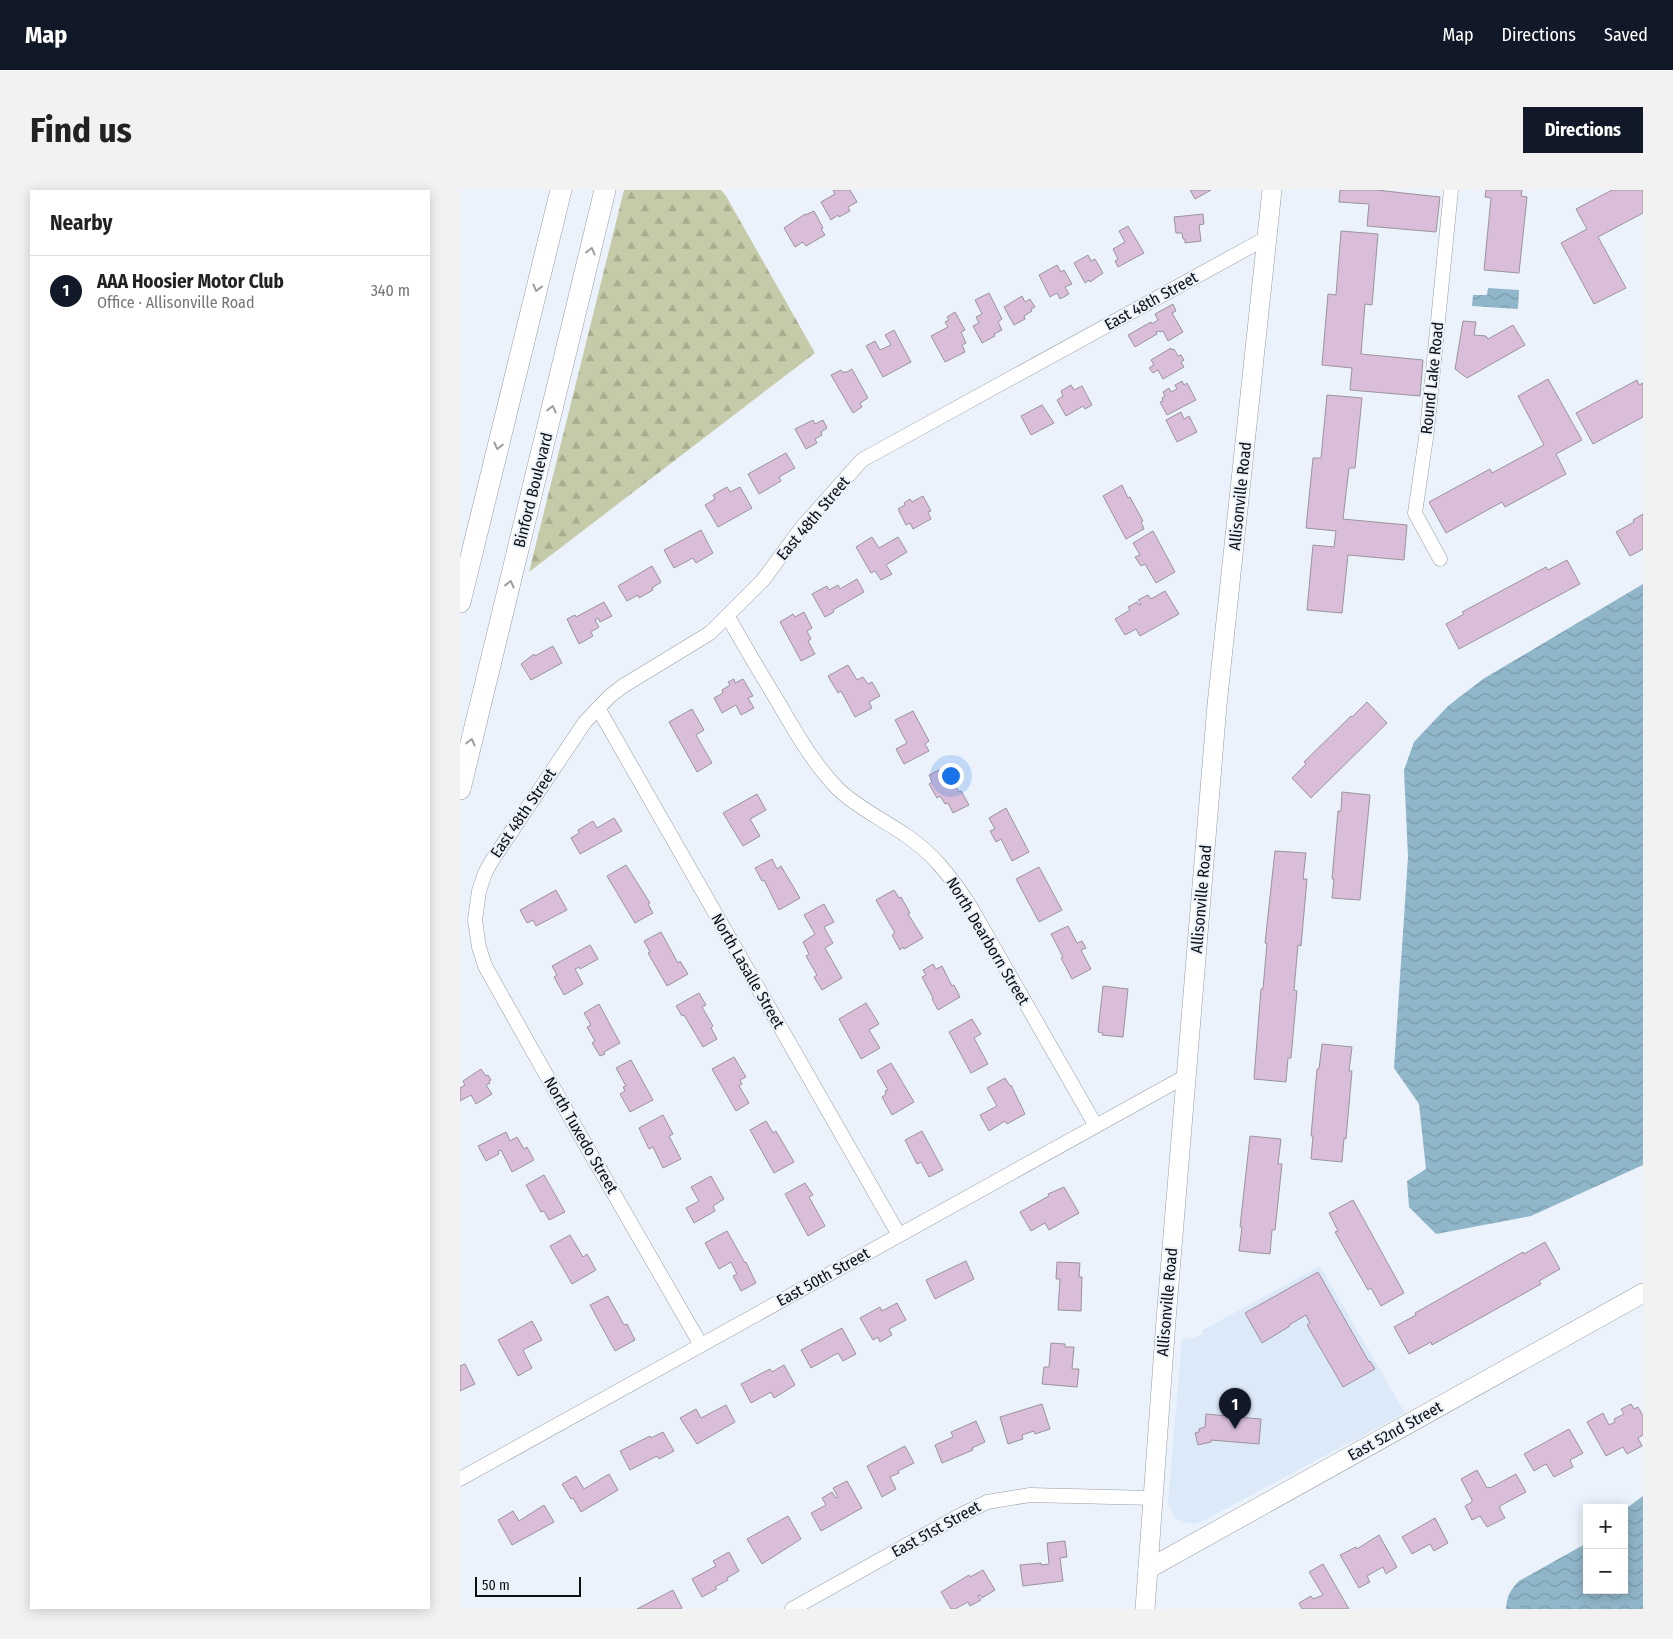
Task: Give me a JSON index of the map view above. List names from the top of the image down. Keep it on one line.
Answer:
{"streets":{"main road":["Binford Boulevard","Allisonville Road","East 52nd Street"],"street":["East 48th Street","Round Lake Road","North Dearborn Street","North Lasalle Street","North Tuxedo Street","East 50th Street","East 51st Street"]},"crossings":[["East 48th Street","Allisonville Road"],["East 48th Street","North Dearborn Street"],["East 48th Street","North Lasalle Street"],["East 48th Street","North Tuxedo Street"],["Allisonville Road","East 50th Street"],["Allisonville Road","East 52nd Street"],["Allisonville Road","East 51st Street"],["North Dearborn Street","East 50th Street"],["North Lasalle Street","East 50th Street"],["North Tuxedo Street","East 50th Street"]],"scale_bar":"50 m","page":{"header":"Map","nav":["Map","Directions","Saved"],"buttons":"Directions","title":"Find us","heading":"Nearby","list":[{"mark":"1","name":"AAA Hoosier Motor Club","note":"Office · Allisonville Road","value":"340 m"}],"pins":"1","map_buttons":["+","−"],"scale":"50 m"}}
